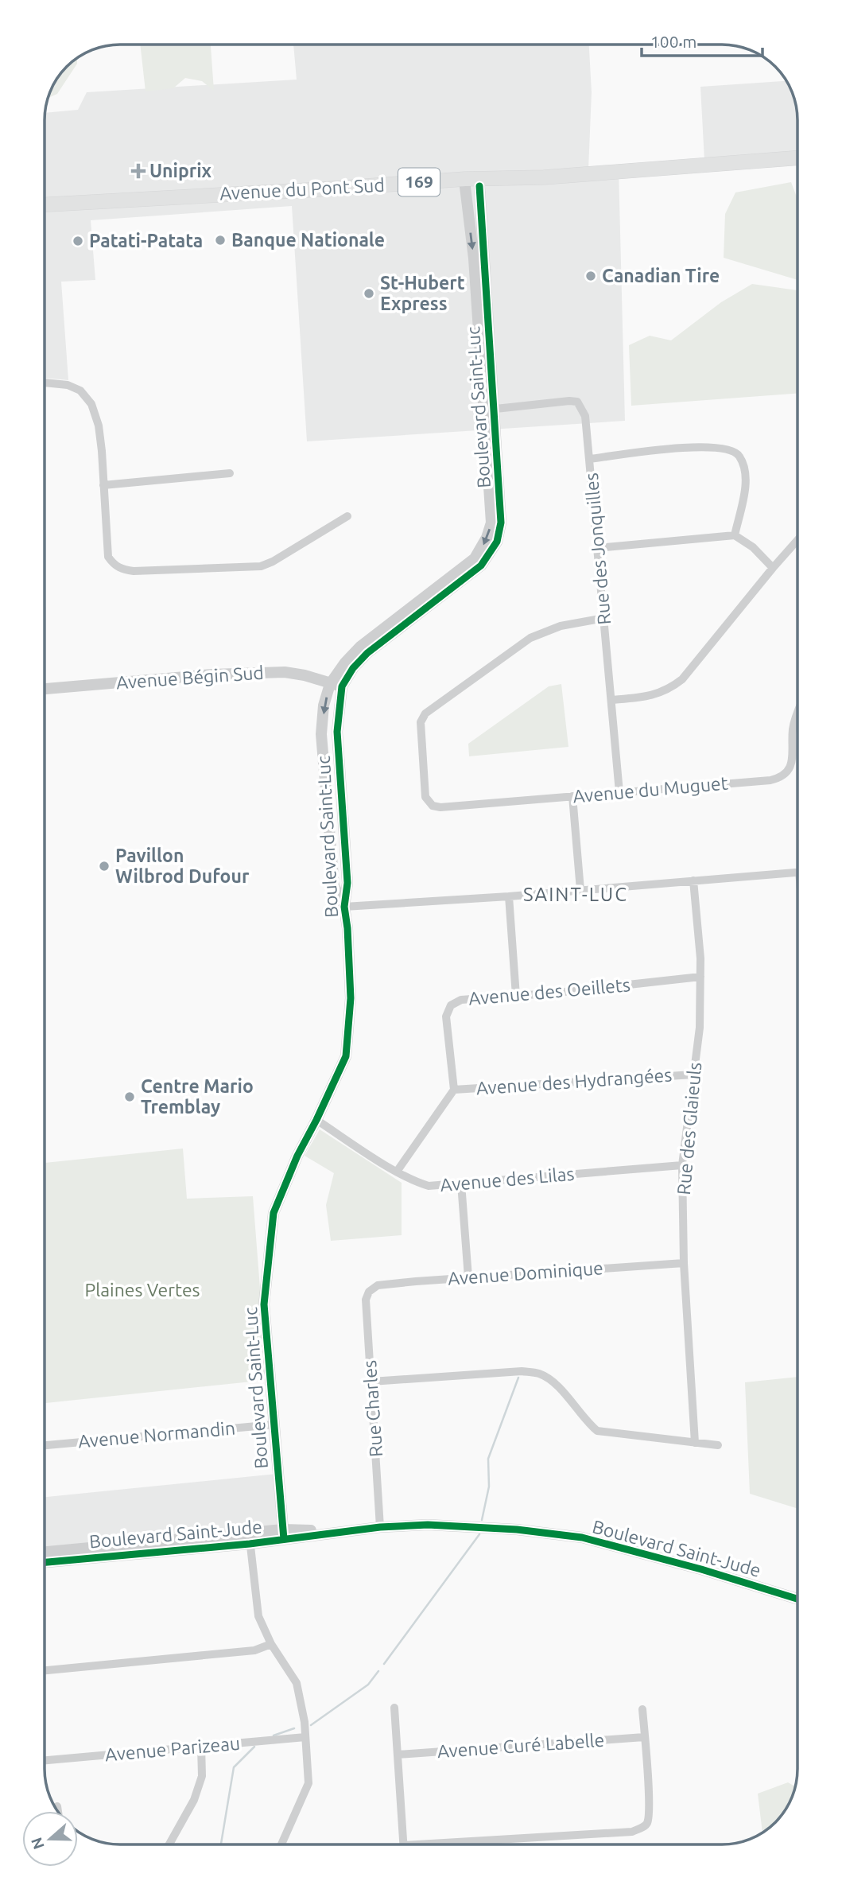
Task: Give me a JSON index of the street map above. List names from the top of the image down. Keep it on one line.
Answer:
{"streets":{"main road":["169","Avenue du Pont Sud"],"street":["Boulevard Saint-Luc","Rue des Jonquilles","Avenue Bégin Sud","Avenue du Muguet","Avenue des Oeillets","Avenue des Hydrangées","Rue des Glaieuls","Avenue des Lilas","Avenue Dominique","Rue Charles","Avenue Normandin","Boulevard Saint-Jude","Avenue Curé Labelle","Avenue Parizeau"]},"crossings":[["Avenue du Pont Sud","Boulevard Saint-Luc"],["Boulevard Saint-Luc","Rue des Jonquilles"],["Boulevard Saint-Luc","Avenue Bégin Sud"],["Boulevard Saint-Luc","Avenue des Lilas"],["Boulevard Saint-Luc","Avenue Normandin"],["Boulevard Saint-Luc","Boulevard Saint-Jude"],["Rue des Jonquilles","Avenue du Muguet"],["Avenue des Oeillets","Avenue des Hydrangées"],["Avenue des Oeillets","Rue des Glaieuls"],["Avenue des Hydrangées","Rue des Glaieuls"],["Rue des Glaieuls","Avenue des Lilas"],["Rue des Glaieuls","Avenue Dominique"],["Avenue Dominique","Rue Charles"],["Rue Charles","Boulevard Saint-Jude"]],"districts":["SAINT-LUC"],"parks":["Plaines Vertes"],"places":{"health":["Uniprix"],"other":["Banque Nationale","Patati-Patata","Canadian Tire","St-Hubert Express","Pavillon Wilbrod Dufour","Centre Mario Tremblay"]},"scale_bar":"100 m","north":"left"}
